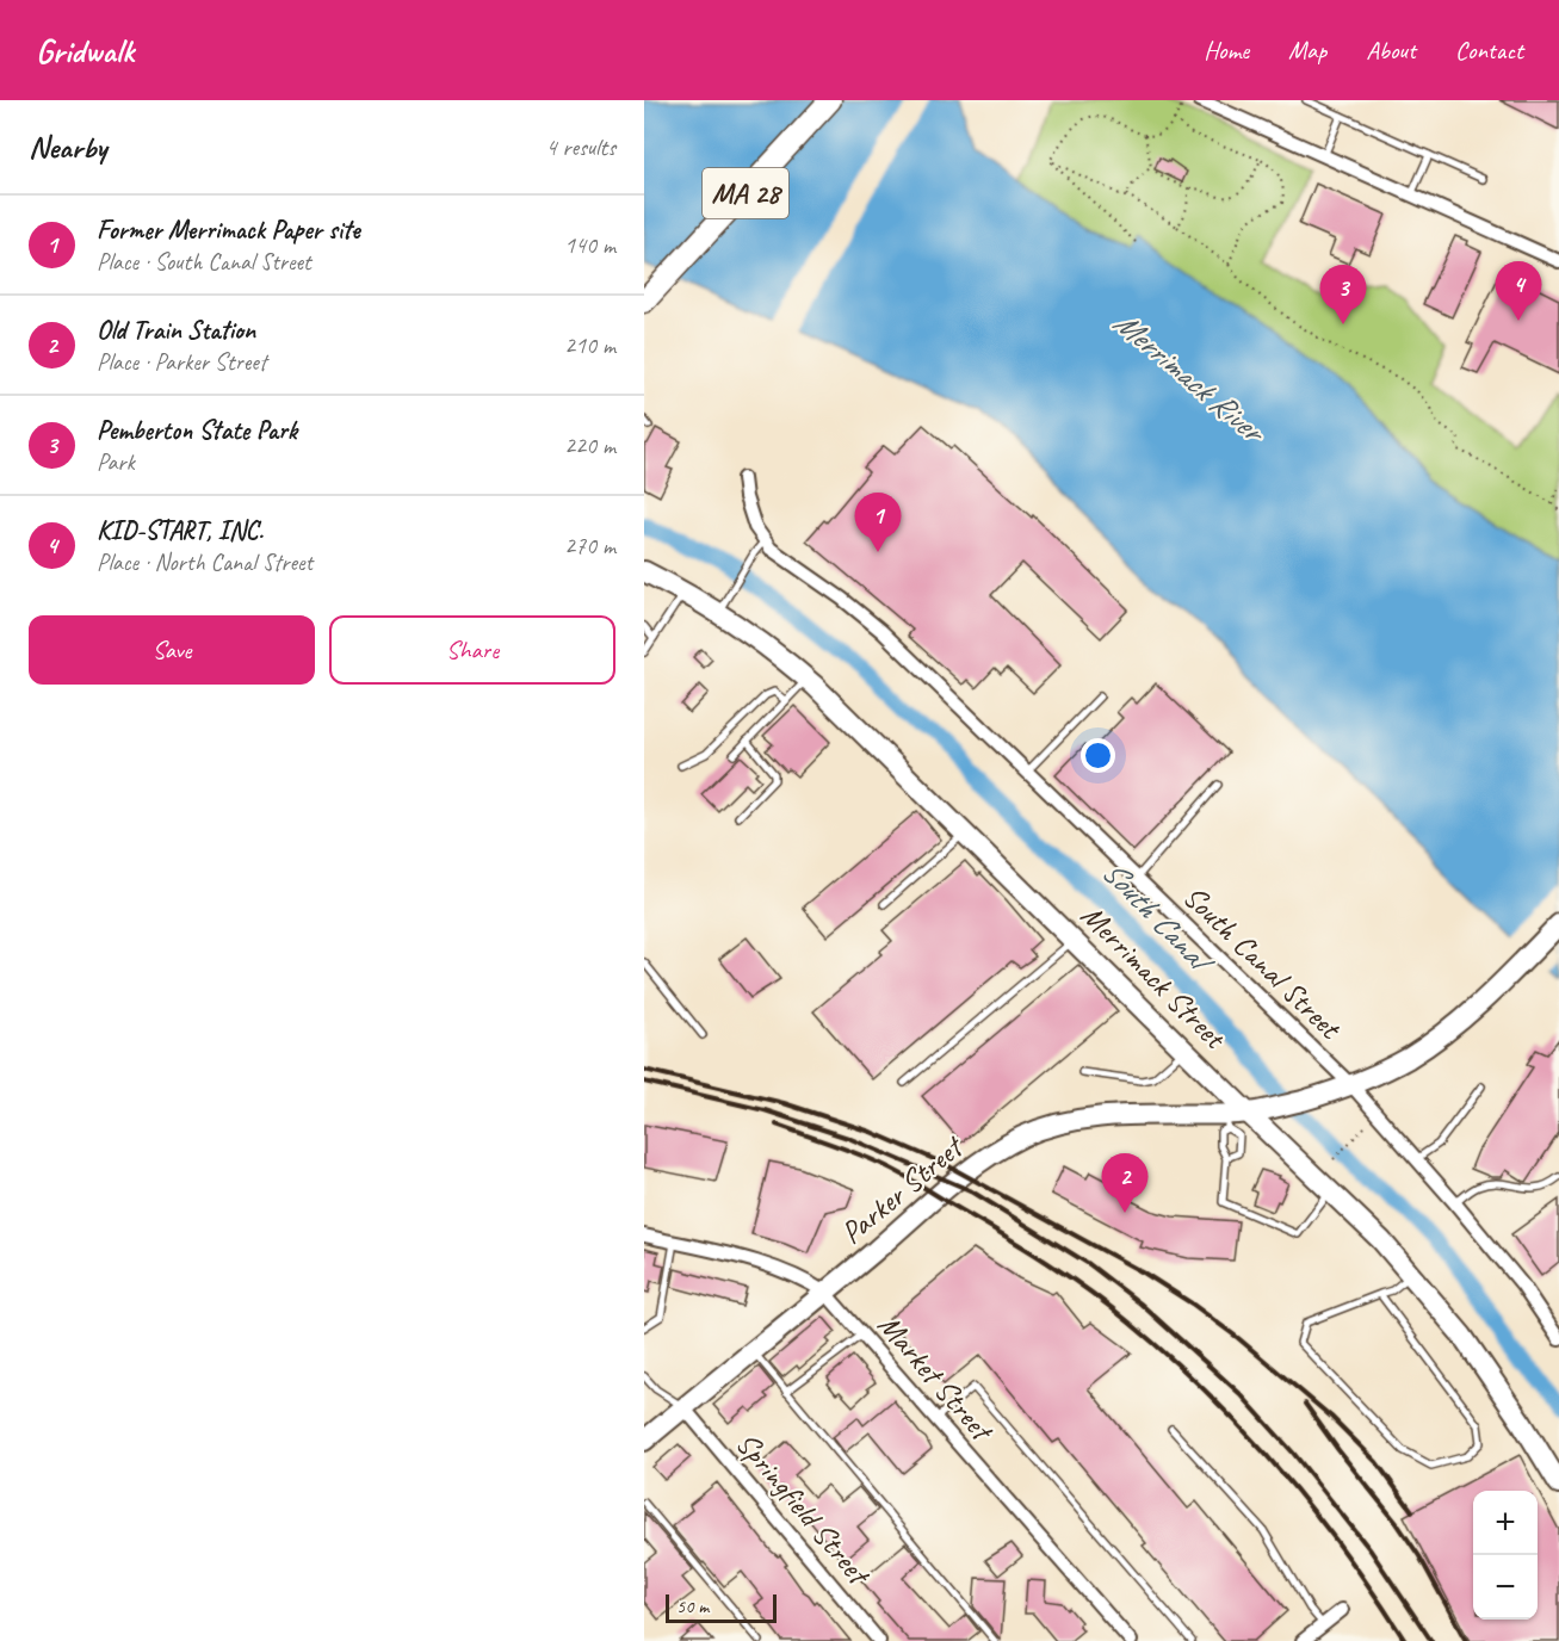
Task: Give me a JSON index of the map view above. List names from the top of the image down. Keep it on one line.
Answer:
{"streets":{"main road":["MA 28","Merrimack Street","Parker Street"],"street":["South Canal Street","Market Street","Springfield Street"]},"crossings":[["South Canal Street","Parker Street"],["Merrimack Street","Parker Street"],["Parker Street","Market Street"],["Parker Street","Springfield Street"]],"water":["Merrimack River","South Canal"],"scale_bar":"50 m","page":{"header":"Gridwalk","nav":["Home","Map","About","Contact"],"heading":["Nearby","4 results"],"list":[{"mark":"1","name":"Former Merrimack Paper site","note":"Place · South Canal Street","value":"140 m"},{"mark":"2","name":"Old Train Station","note":"Place · Parker Street","value":"210 m"},{"mark":"3","name":"Pemberton State Park","note":"Park","value":"220 m"},{"mark":"4","name":"KID-START, INC.","note":"Place · North Canal Street","value":"270 m"}],"pins":["4","3","1","2"],"buttons":["Save","Share"],"map_buttons":["+","−"],"scale":"50 m"}}
